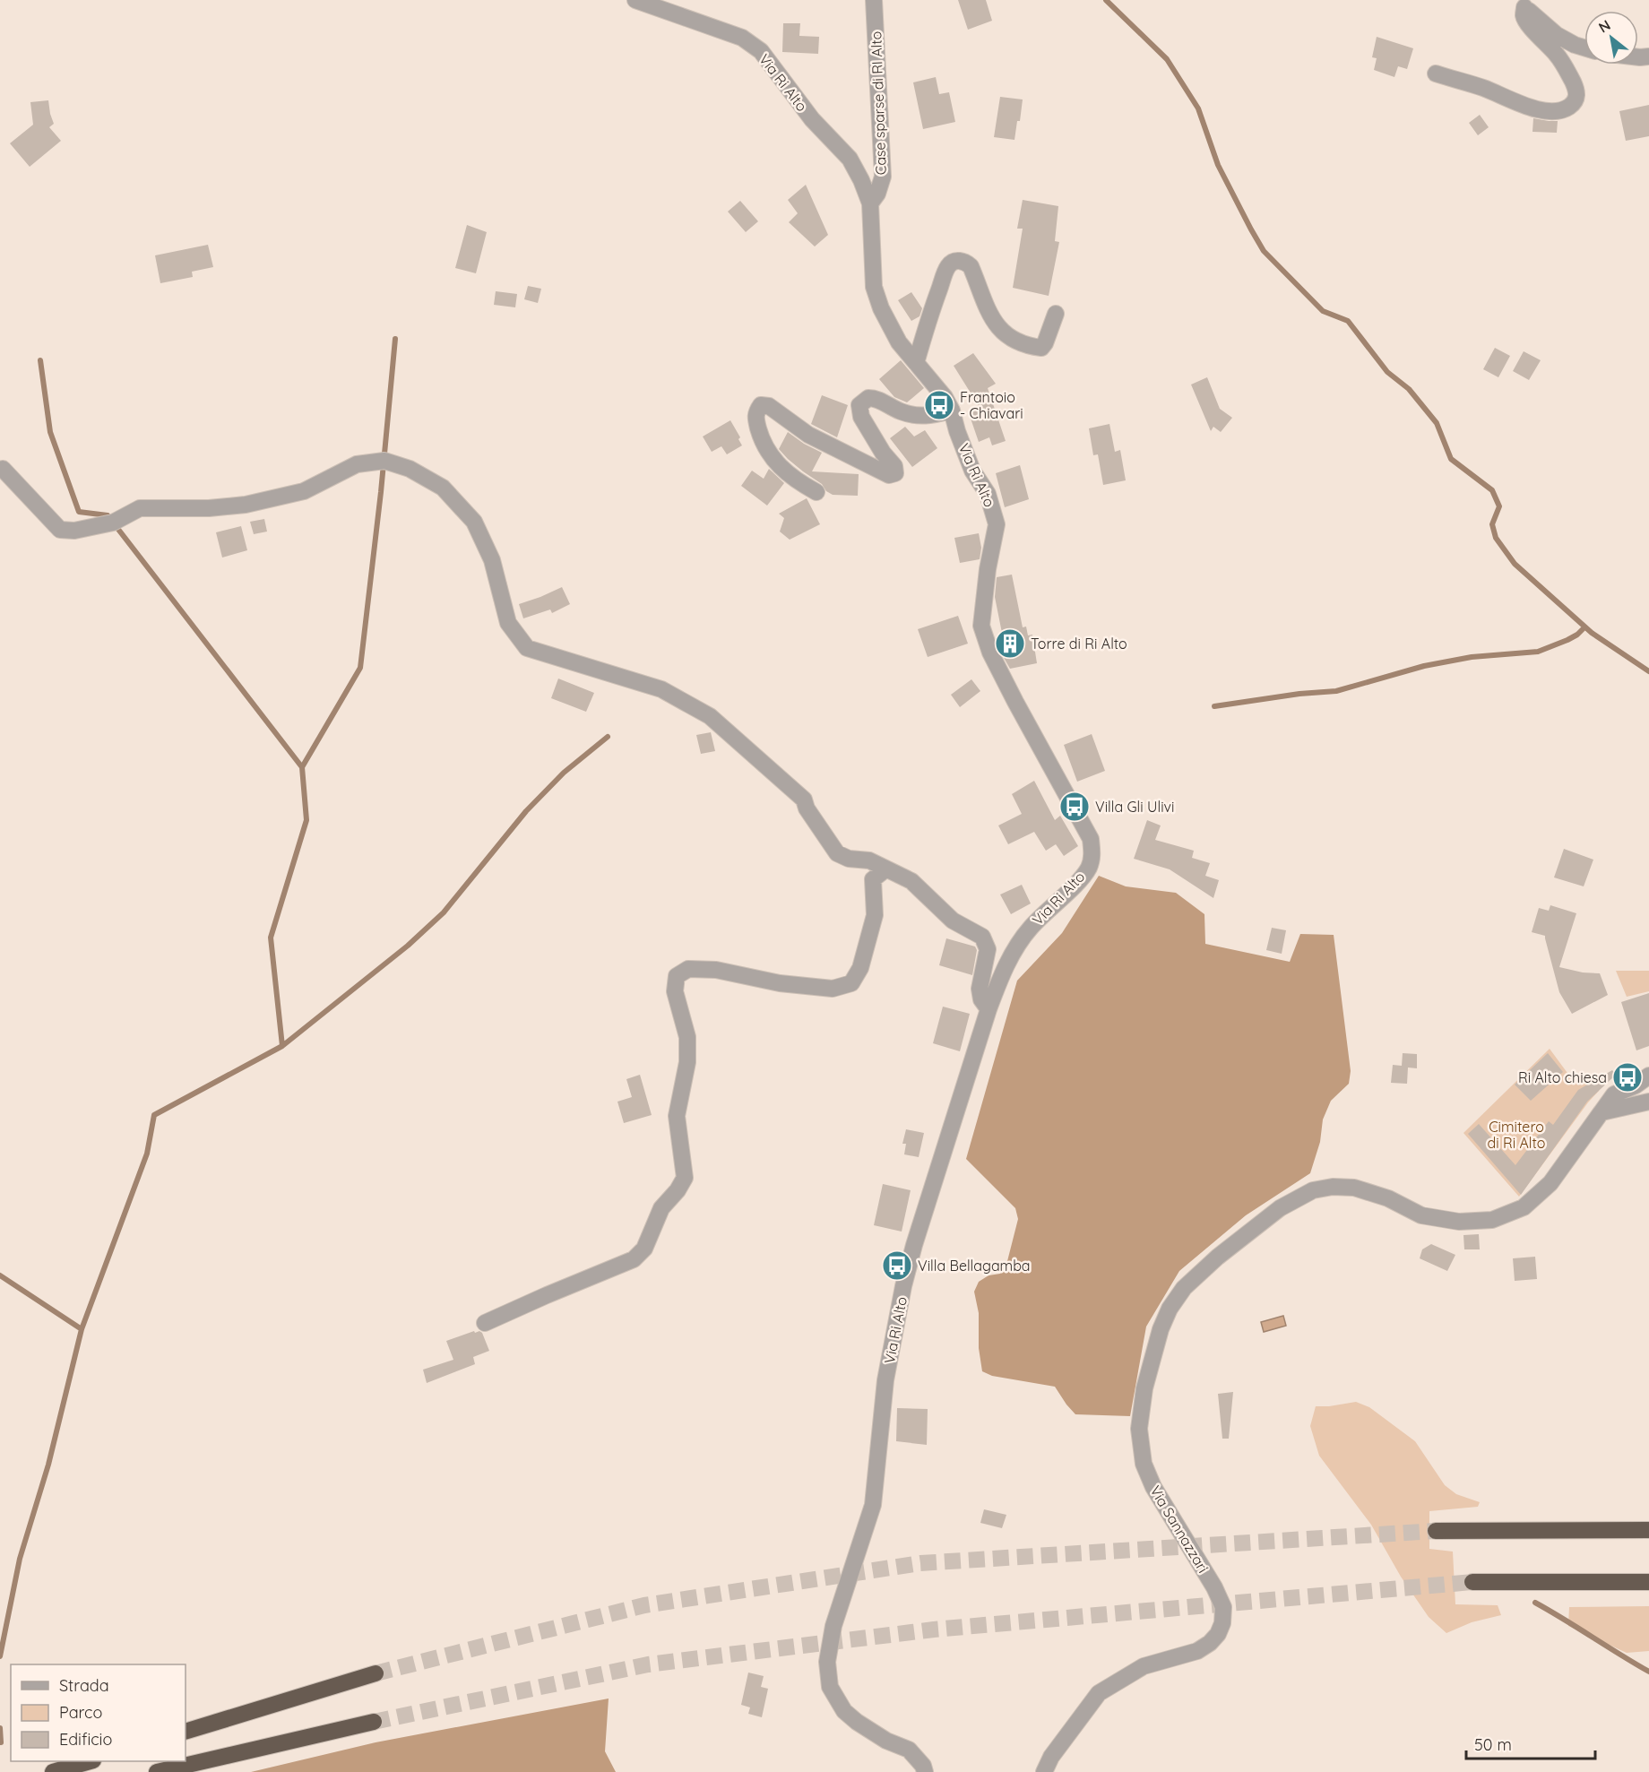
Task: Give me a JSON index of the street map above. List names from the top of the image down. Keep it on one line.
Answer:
{"streets":{"street":["Via Ri Alto","Case sparse di RI Alto","Via Sannazzari"]},"crossings":[["Via Ri Alto","Case sparse di RI Alto"]],"parks":["Cimitero di Ri Alto"],"places":{"bus stop":["Frantoio - Chiavari","Villa Gli Ulivi","Ri Alto chiesa","Villa Bellagamba"],"building":["Torre di Ri Alto"]},"legend":["Strada","Parco","Edificio"],"scale_bar":"50 m","north":"top left"}
